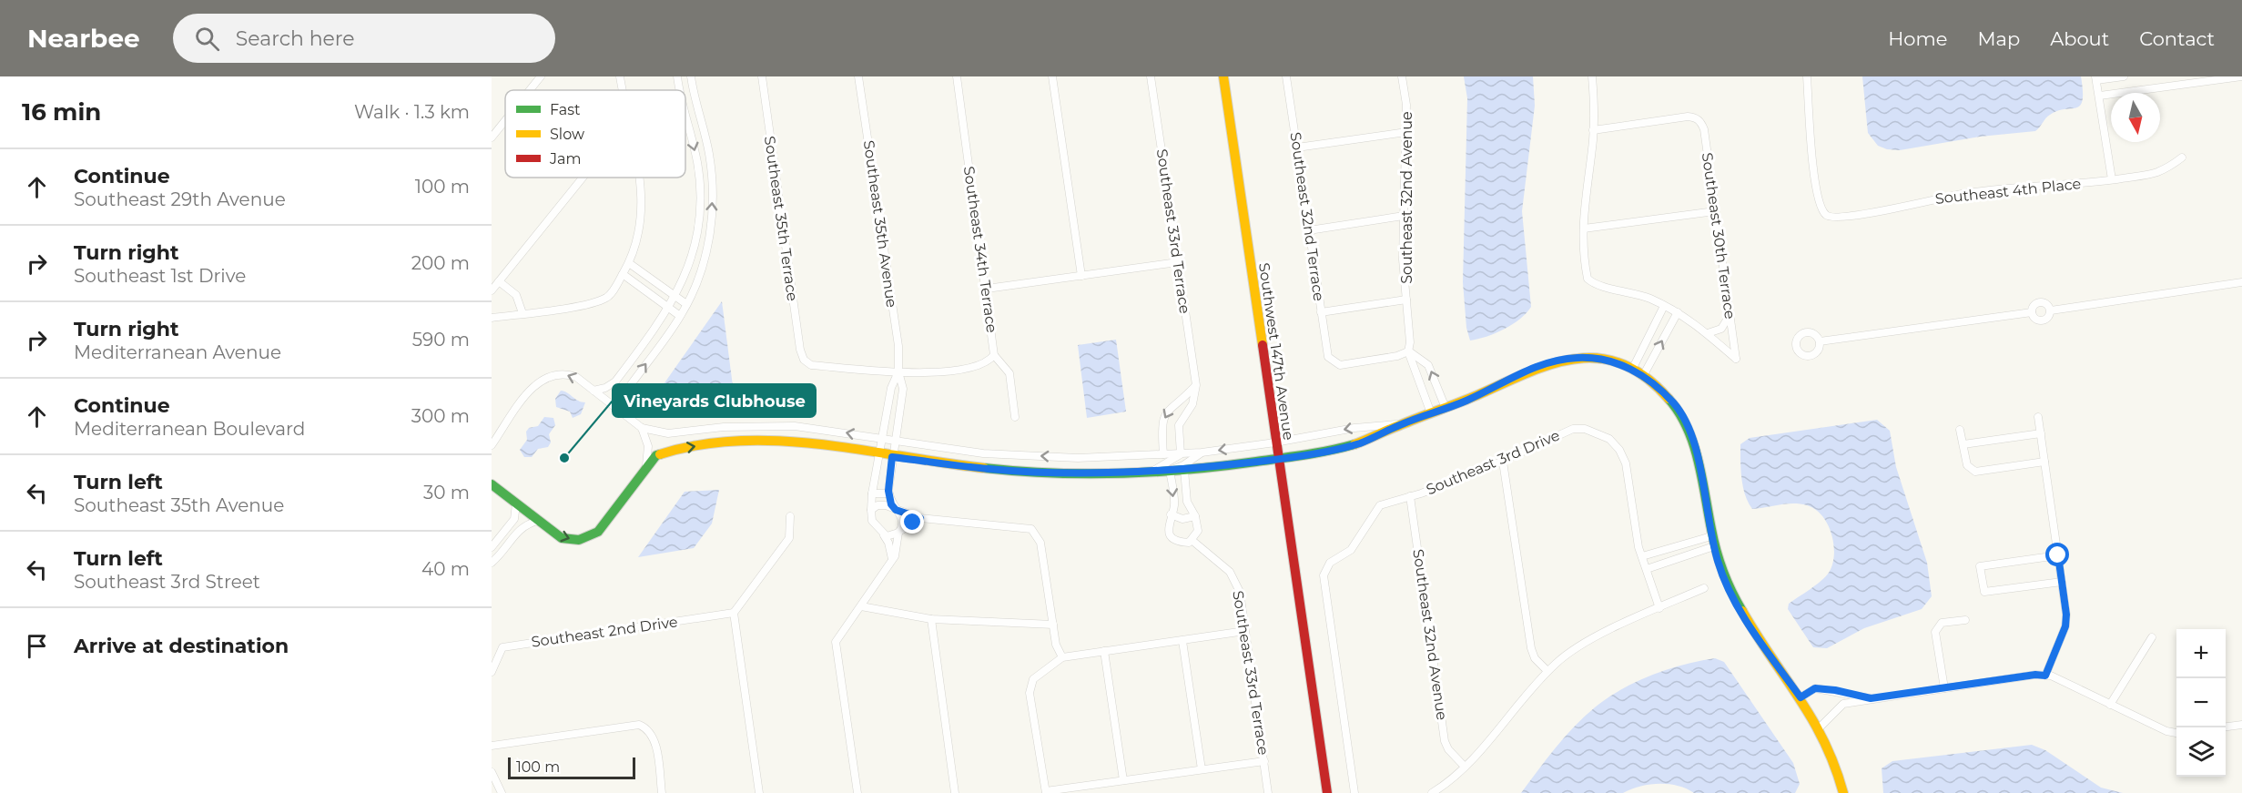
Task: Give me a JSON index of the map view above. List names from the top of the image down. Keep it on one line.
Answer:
{"streets":{"street":["Southeast 4th Place","Southeast 32nd Avenue","Southeast 32nd Terrace","Southeast 35th Terrace","Southeast 35th Avenue","Southeast 33rd Terrace","Southeast 30th Terrace","Southeast 34th Terrace","Southwest 147th Avenue","Southeast 3rd Drive","Southeast 2nd Drive"]},"crossings":[["Southeast 32nd Avenue","Southeast 32nd Terrace"],["Southeast 32nd Avenue","Southeast 3rd Drive"],["Southeast 35th Terrace","Southeast 35th Avenue"]],"places":["Vineyards Clubhouse"],"legend":["Fast","Slow","Jam"],"scale_bar":"100 m","north":"bottom","page":{"header":"Nearbee","search":"Search here","nav":["Home","Map","About","Contact"],"heading":["16 min","Walk · 1.3 km"],"list":[["Continue","Southeast 29th Avenue","100 m"],["Turn right","Southeast 1st Drive","200 m"],["Turn right","Mediterranean Avenue","590 m"],["Continue","Mediterranean Boulevard","300 m"],["Turn left","Southeast 35th Avenue","30 m"],["Turn left","Southeast 3rd Street","40 m"],"Arrive at destination"],"map_buttons":["+","−"],"scale":"100 m"}}
